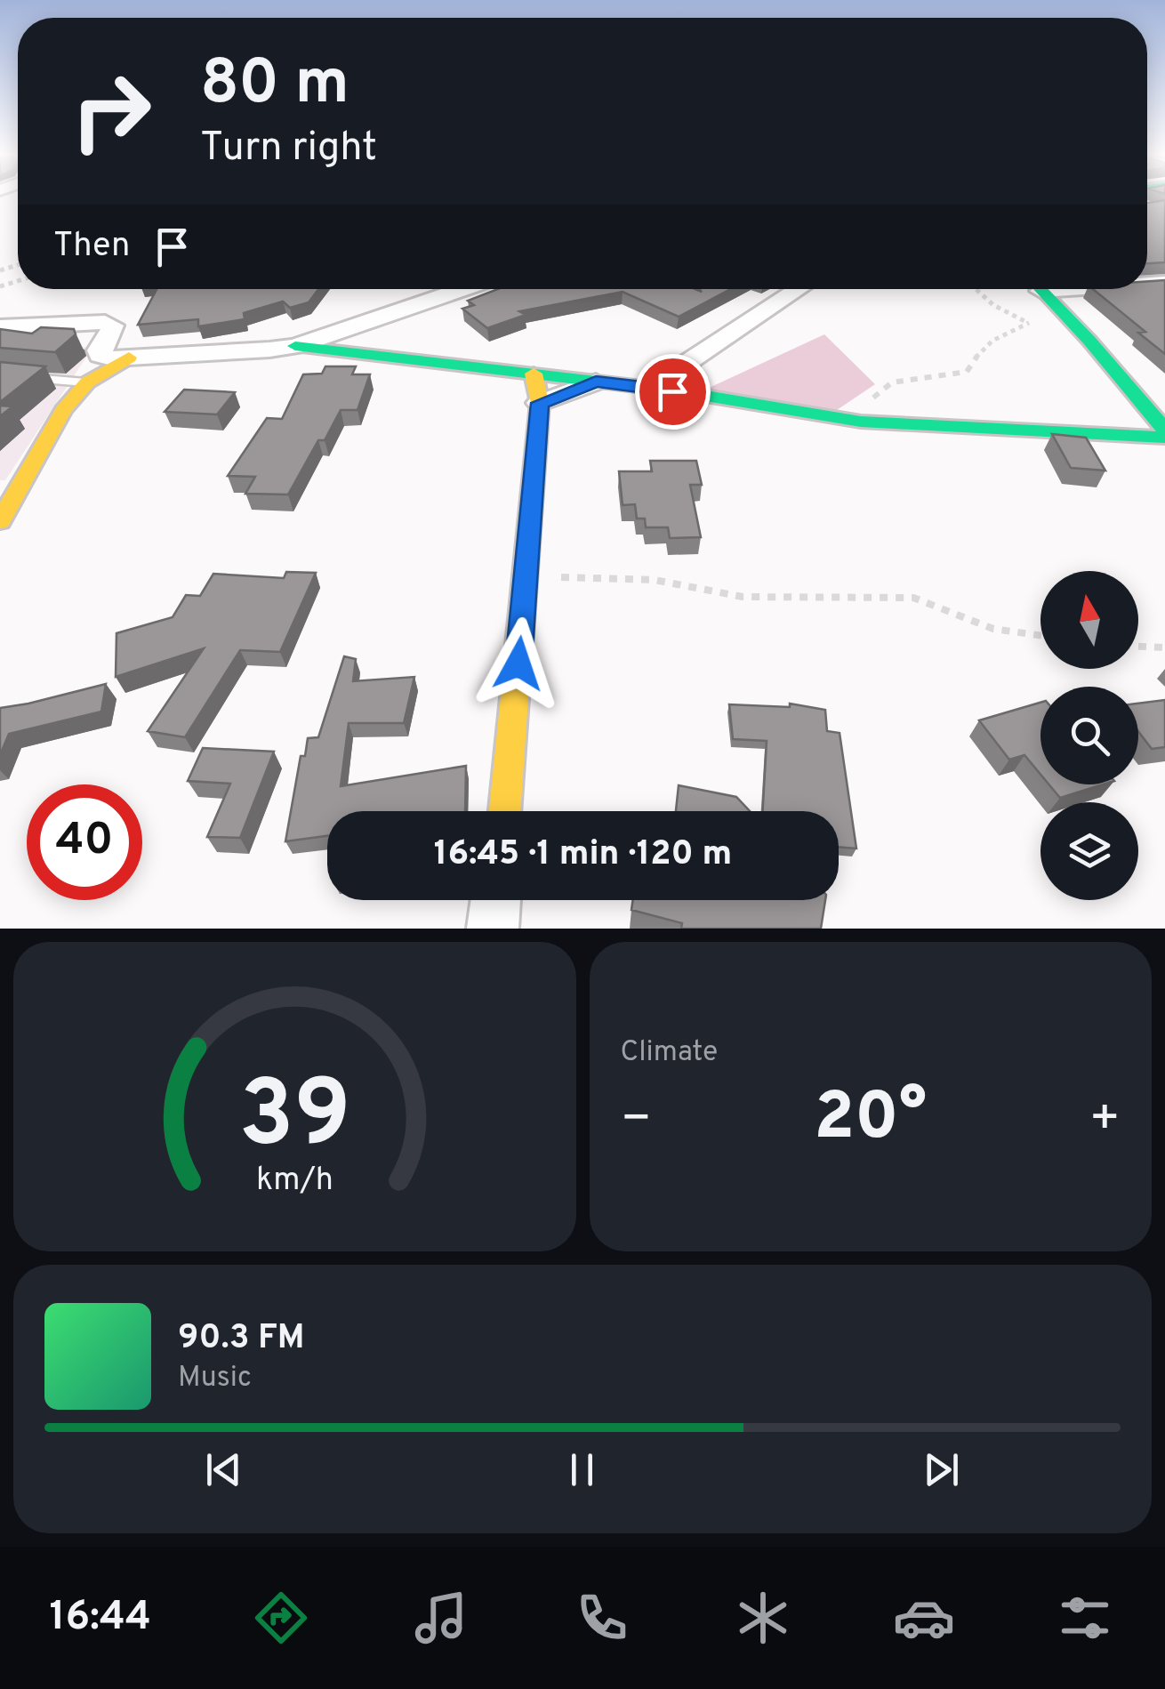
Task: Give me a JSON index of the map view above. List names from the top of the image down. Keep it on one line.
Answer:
{"north":"top","page":{"turn":["80 m","Turn right"],"then":"Then","limit":"40","trip":"16:45 · 1 min · 120 m","tile":"Climate","heat":["−","20°","+"],"song":["90.3 FM","Music"],"tabs":"16:44","gauge":["39","km/h"]}}
